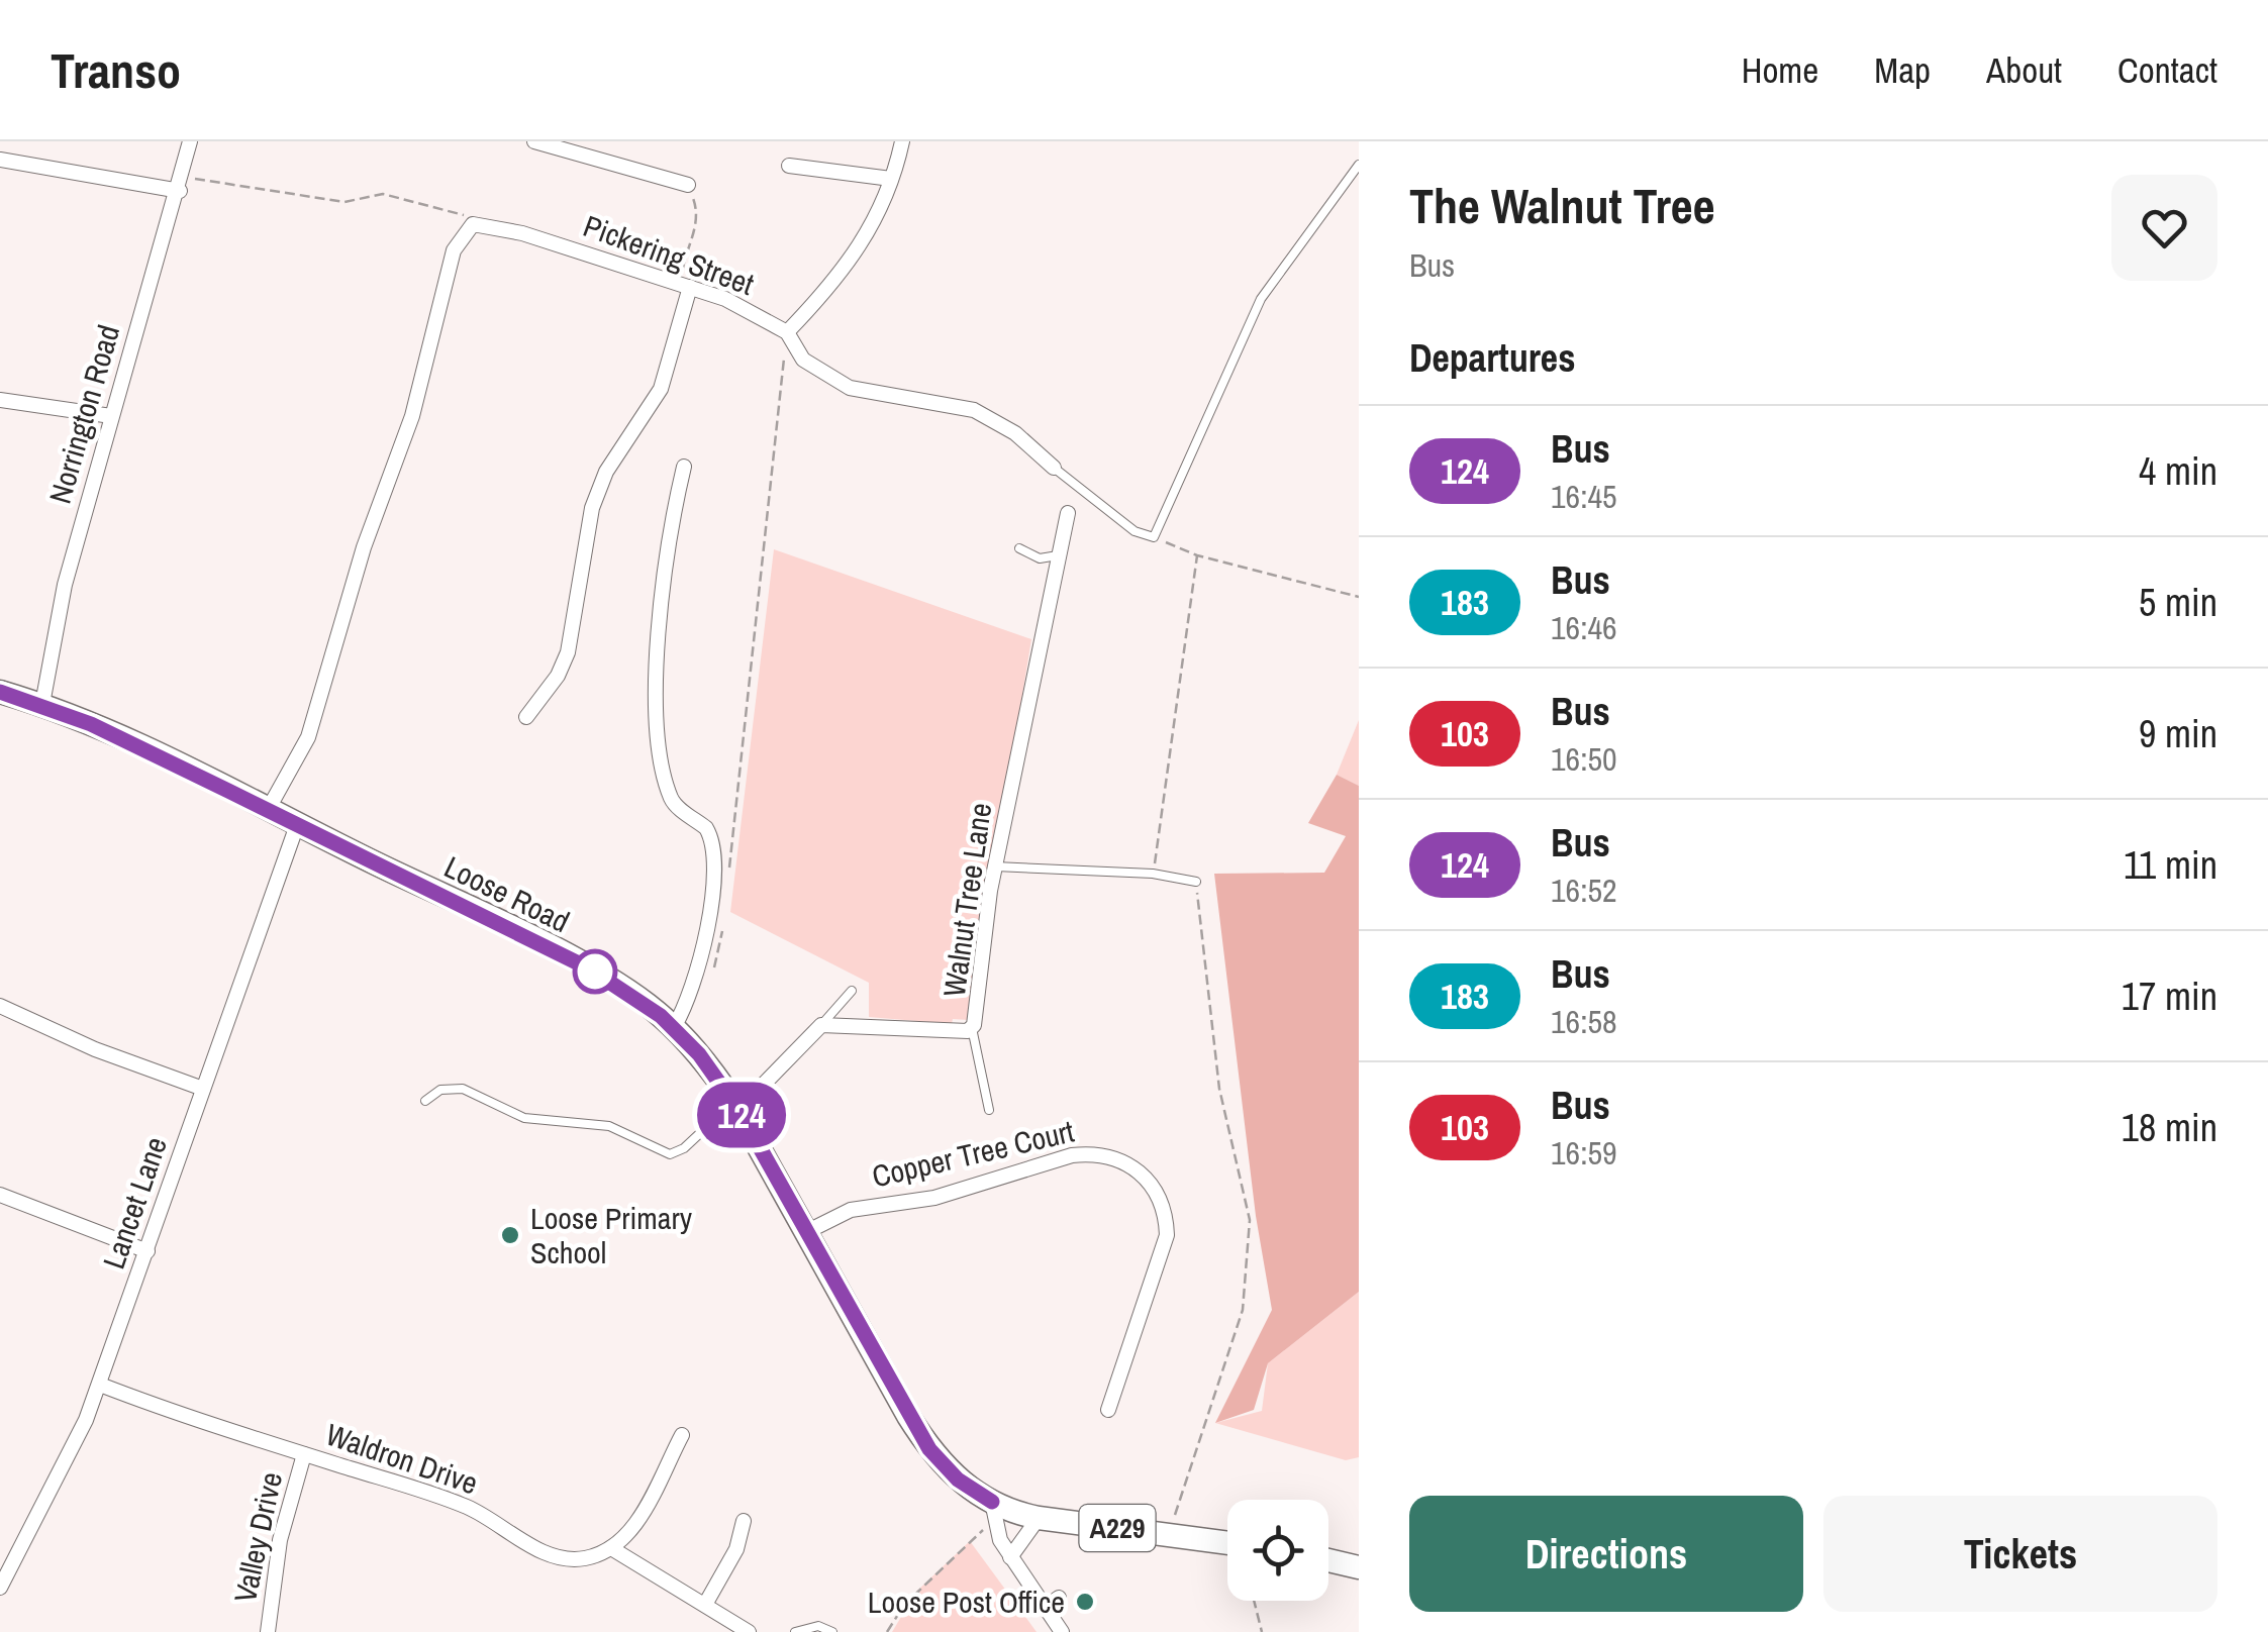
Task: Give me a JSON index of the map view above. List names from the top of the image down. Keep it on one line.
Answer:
{"streets":{"highway":["Loose Road","A229"],"street":["Pickering Street","Norrington Road","Walnut Tree Lane","Copper Tree Court","Lancet Lane","Waldron Drive","Valley Drive"]},"crossings":[["Norrington Road","Loose Road"],["Loose Road","Copper Tree Court"],["Loose Road","Lancet Lane"],["Loose Road","A229"],["Lancet Lane","Waldron Drive"],["Waldron Drive","Valley Drive"]],"places":["Loose Primary School","Loose Post Office"],"lines":["bus line 124"],"page":{"header":"Transo","nav":["Home","Map","About","Contact"],"on_map":"124","heading":[["The Walnut Tree","Bus"],"Departures"],"list":[{"mark":"124","name":"Bus","note":"16:45","value":"4 min"},{"mark":"183","name":"Bus","note":"16:46","value":"5 min"},{"mark":"103","name":"Bus","note":"16:50","value":"9 min"},{"mark":"124","name":"Bus","note":"16:52","value":"11 min"},{"mark":"183","name":"Bus","note":"16:58","value":"17 min"},{"mark":"103","name":"Bus","note":"16:59","value":"18 min"}],"buttons":["Directions","Tickets"]}}
